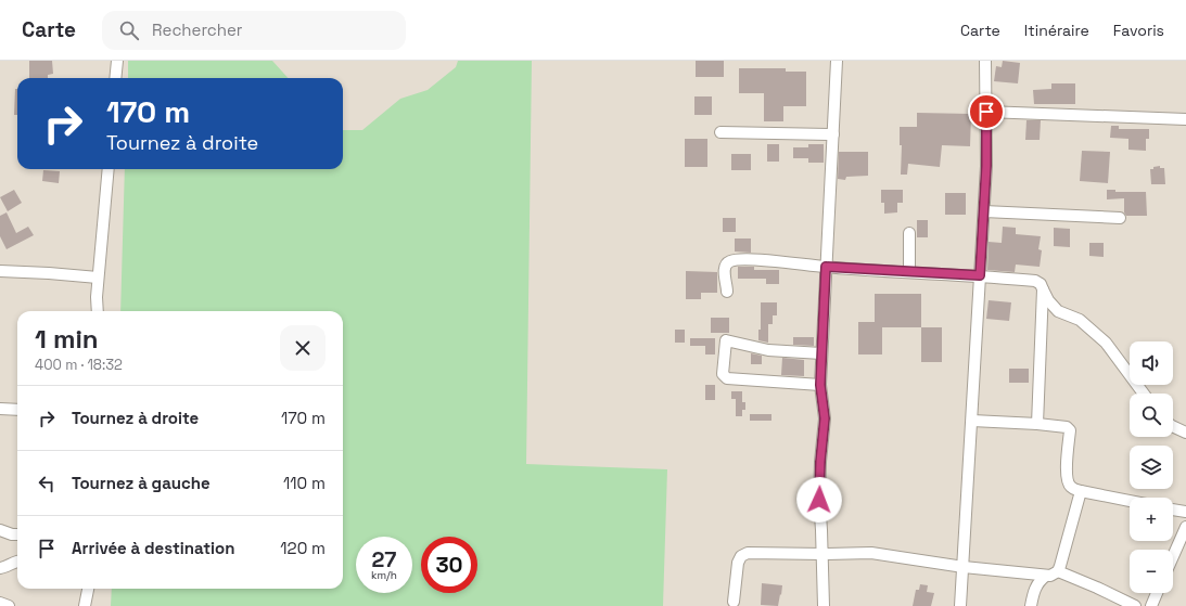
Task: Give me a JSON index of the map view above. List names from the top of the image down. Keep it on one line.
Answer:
{"page":{"header":"Carte","search":"Rechercher","nav":["Carte","Itinéraire","Favoris"],"turn":["170 m","Tournez à droite"],"heading":["1 min","400 m · 18:32"],"map_buttons":["+","−"],"list":[{"name":"Tournez à droite","value":"170 m"},{"name":"Tournez à gauche","value":"110 m"},{"name":"Arrivée à destination","value":"120 m"}],"speed":"27 km/h","limit":"30"}}
